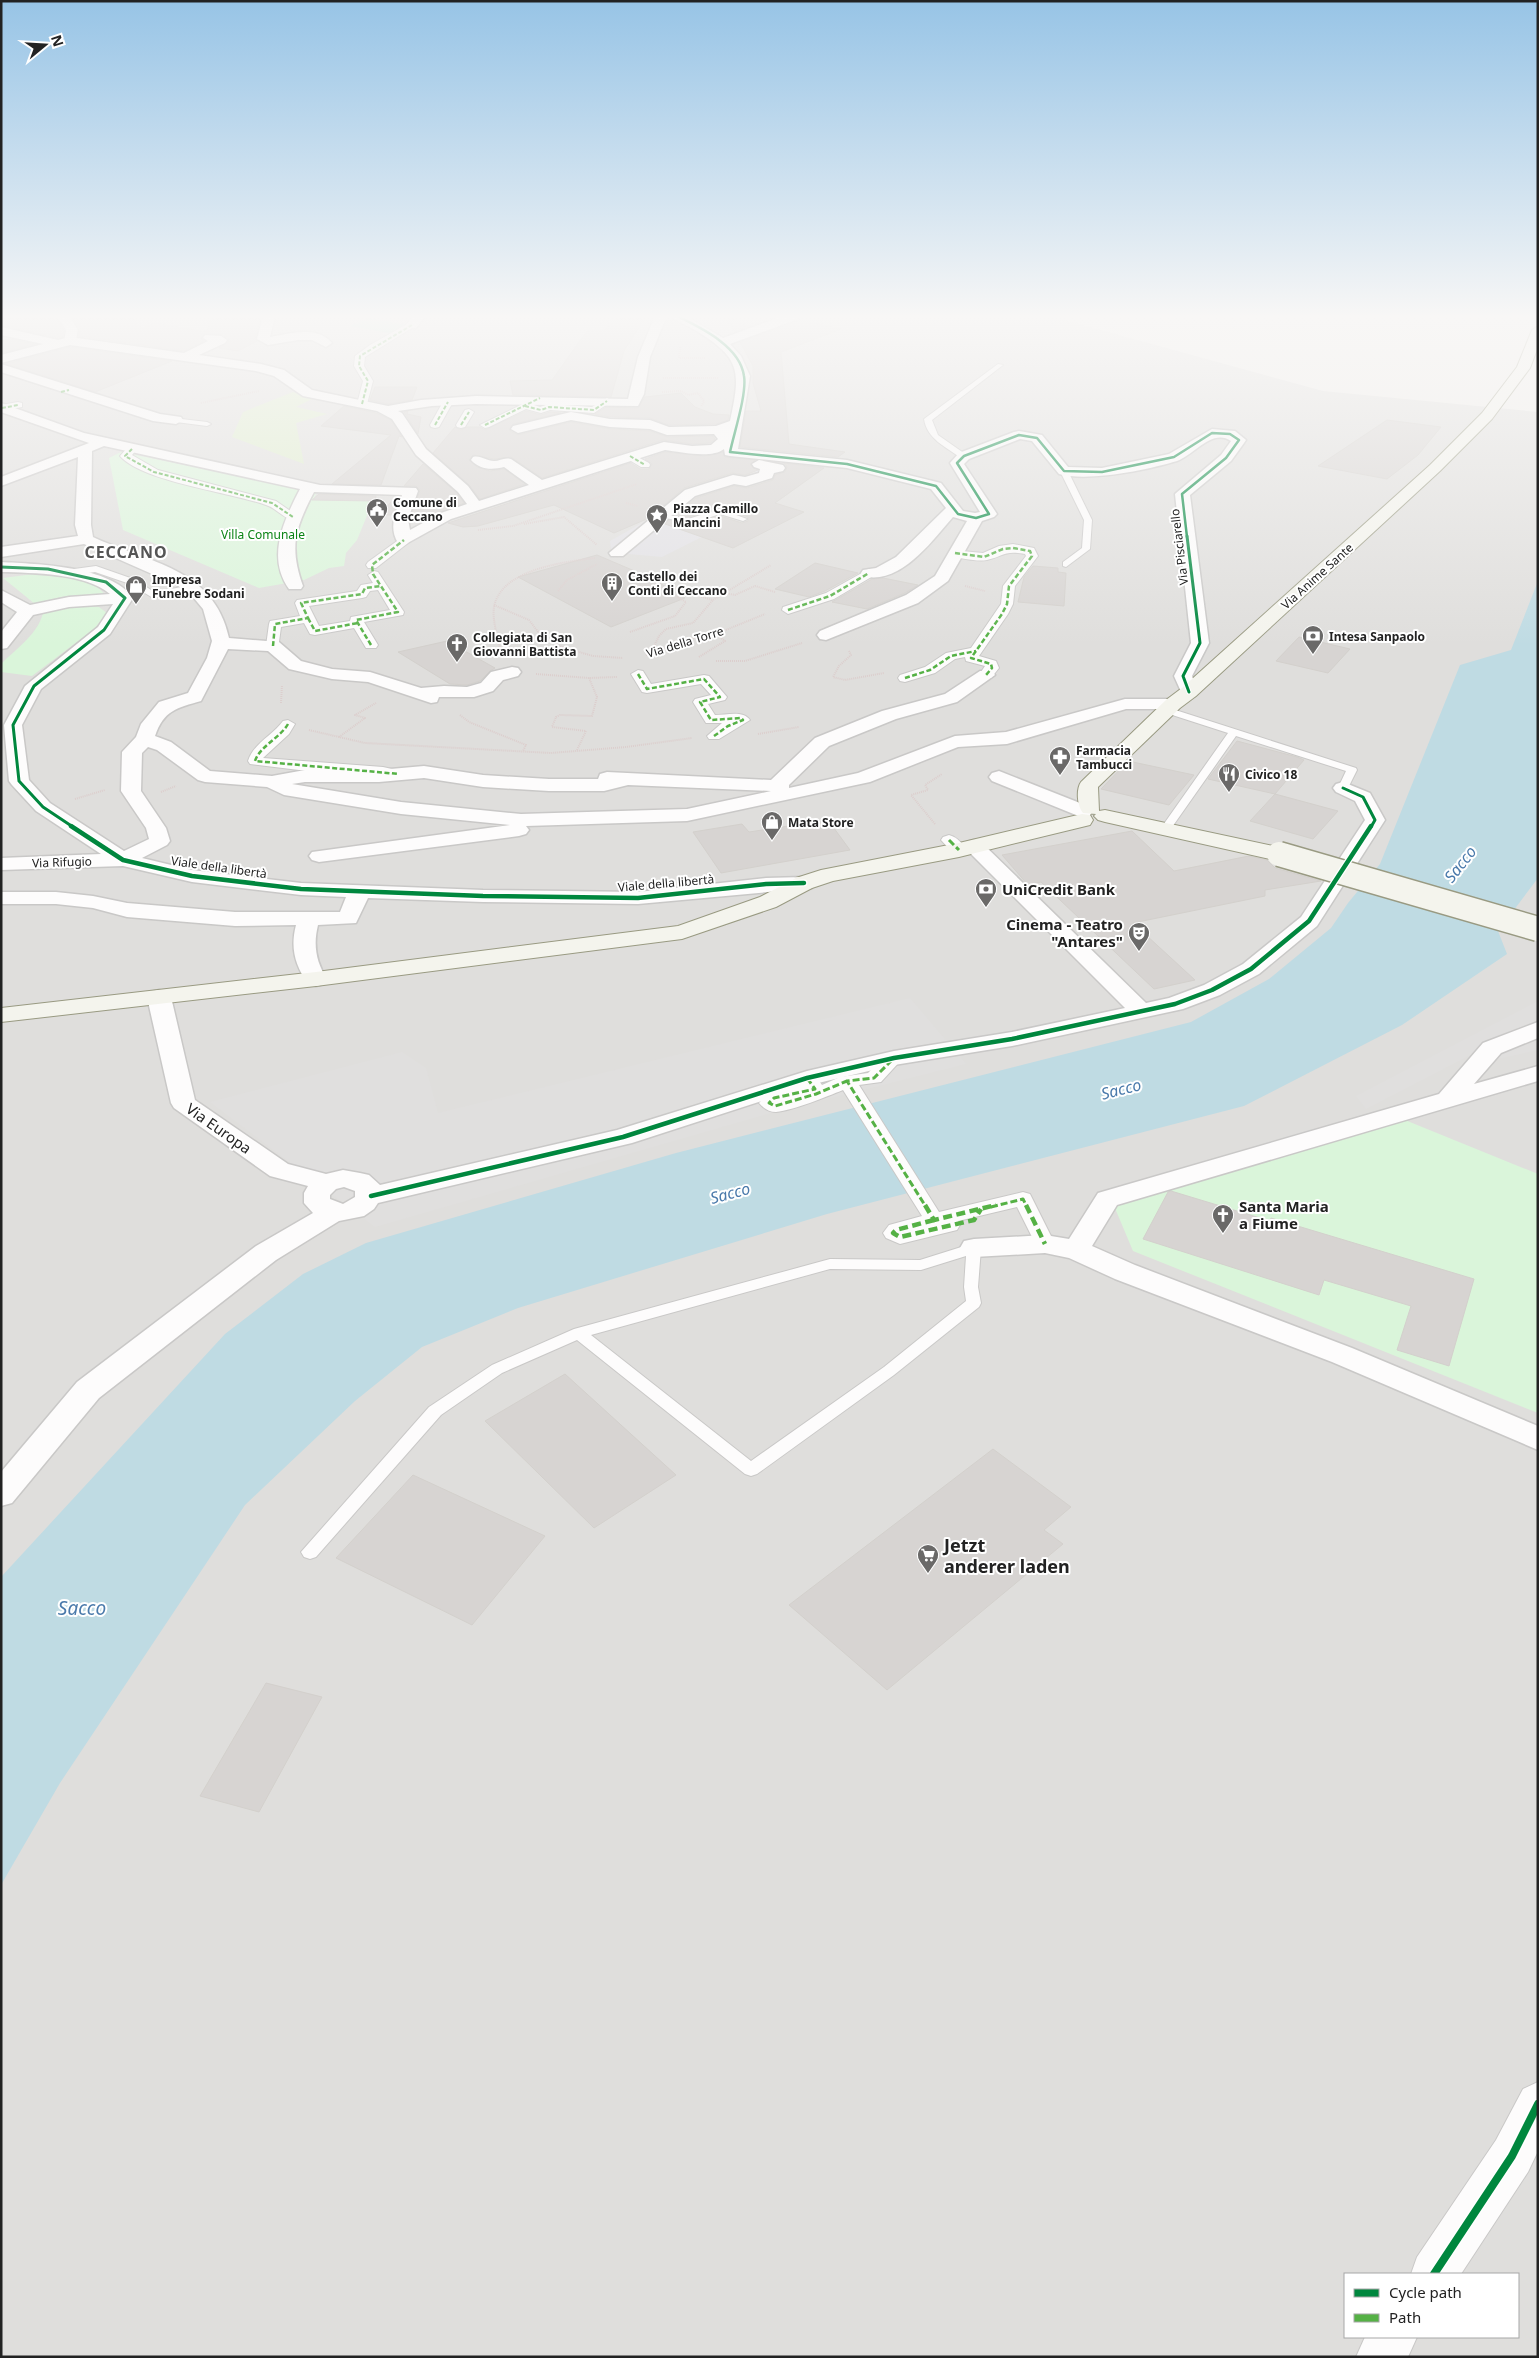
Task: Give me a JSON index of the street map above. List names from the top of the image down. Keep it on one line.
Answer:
{"streets":{"main road":["Via Anime Sante"],"street":["Via Pisciarello","Via Rifugio","Viale della libertà","Via Europa"],"path":["Via della Torre"]},"crossings":[["Via Pisciarello","Via Anime Sante"],["Via Rifugio","Viale della libertà"]],"districts":["CECCANO"],"water":["Sacco"],"parks":["Villa Comunale"],"places":{"public building":["Comune di Ceccano"],"place":["Piazza Camillo Mancini"],"building":["Castello dei Conti di Ceccano"],"shop":["Impresa Funebre Sodani","Mata Store"],"bank":["Intesa Sanpaolo","UniCredit Bank"],"church":["Collegiata di San Giovanni Battista","Santa Maria a Fiume"],"pharmacy":["Farmacia Tambucci"],"restaurant":["Civico 18"],"theatre":["Cinema - Teatro \"Antares\""],"supermarket":["Jetzt anderer laden"]},"legend":["Cycle path","Path"],"north":"right"}
